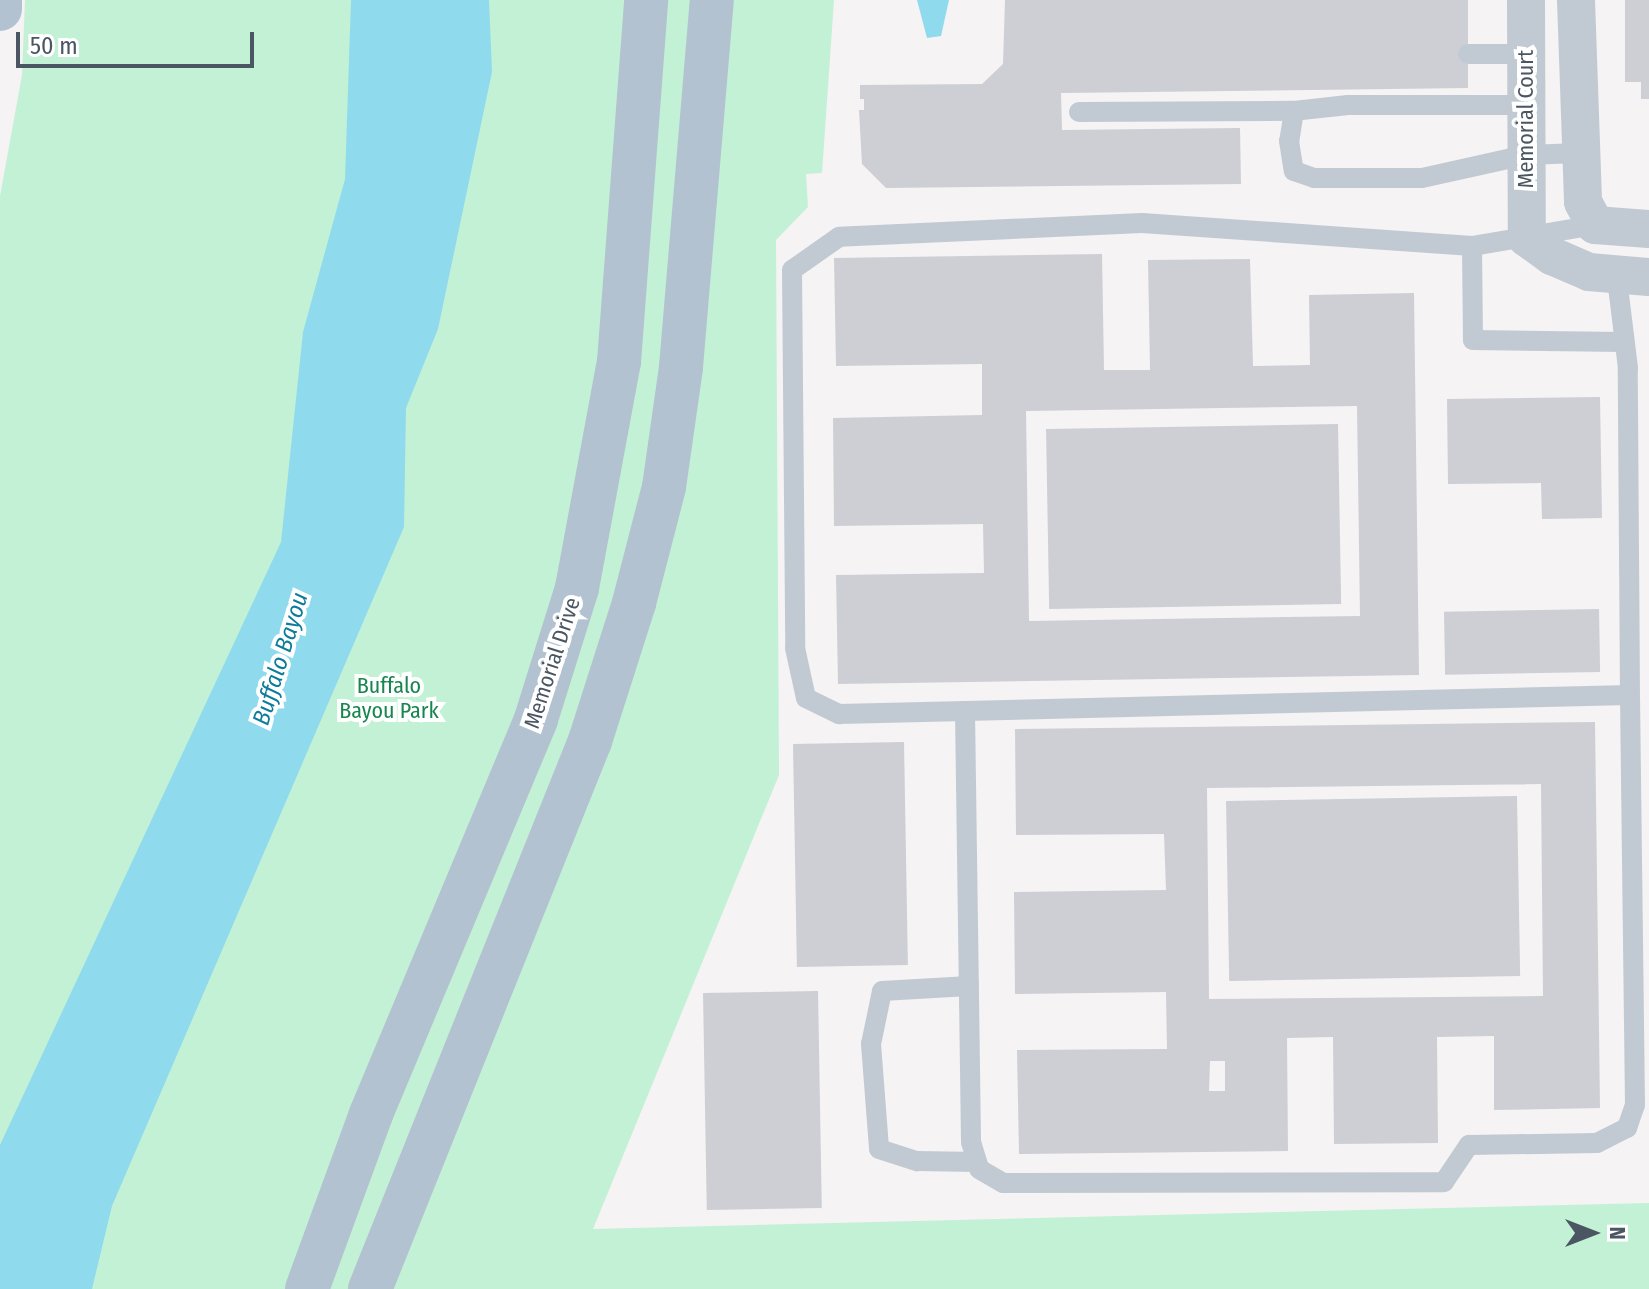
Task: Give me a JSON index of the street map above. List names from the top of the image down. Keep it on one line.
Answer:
{"streets":{"main road":["Memorial Drive"],"street":["Memorial Court"]},"water":["Buffalo Bayou"],"parks":["Buffalo Bayou Park"],"scale_bar":"50 m","north":"right"}
